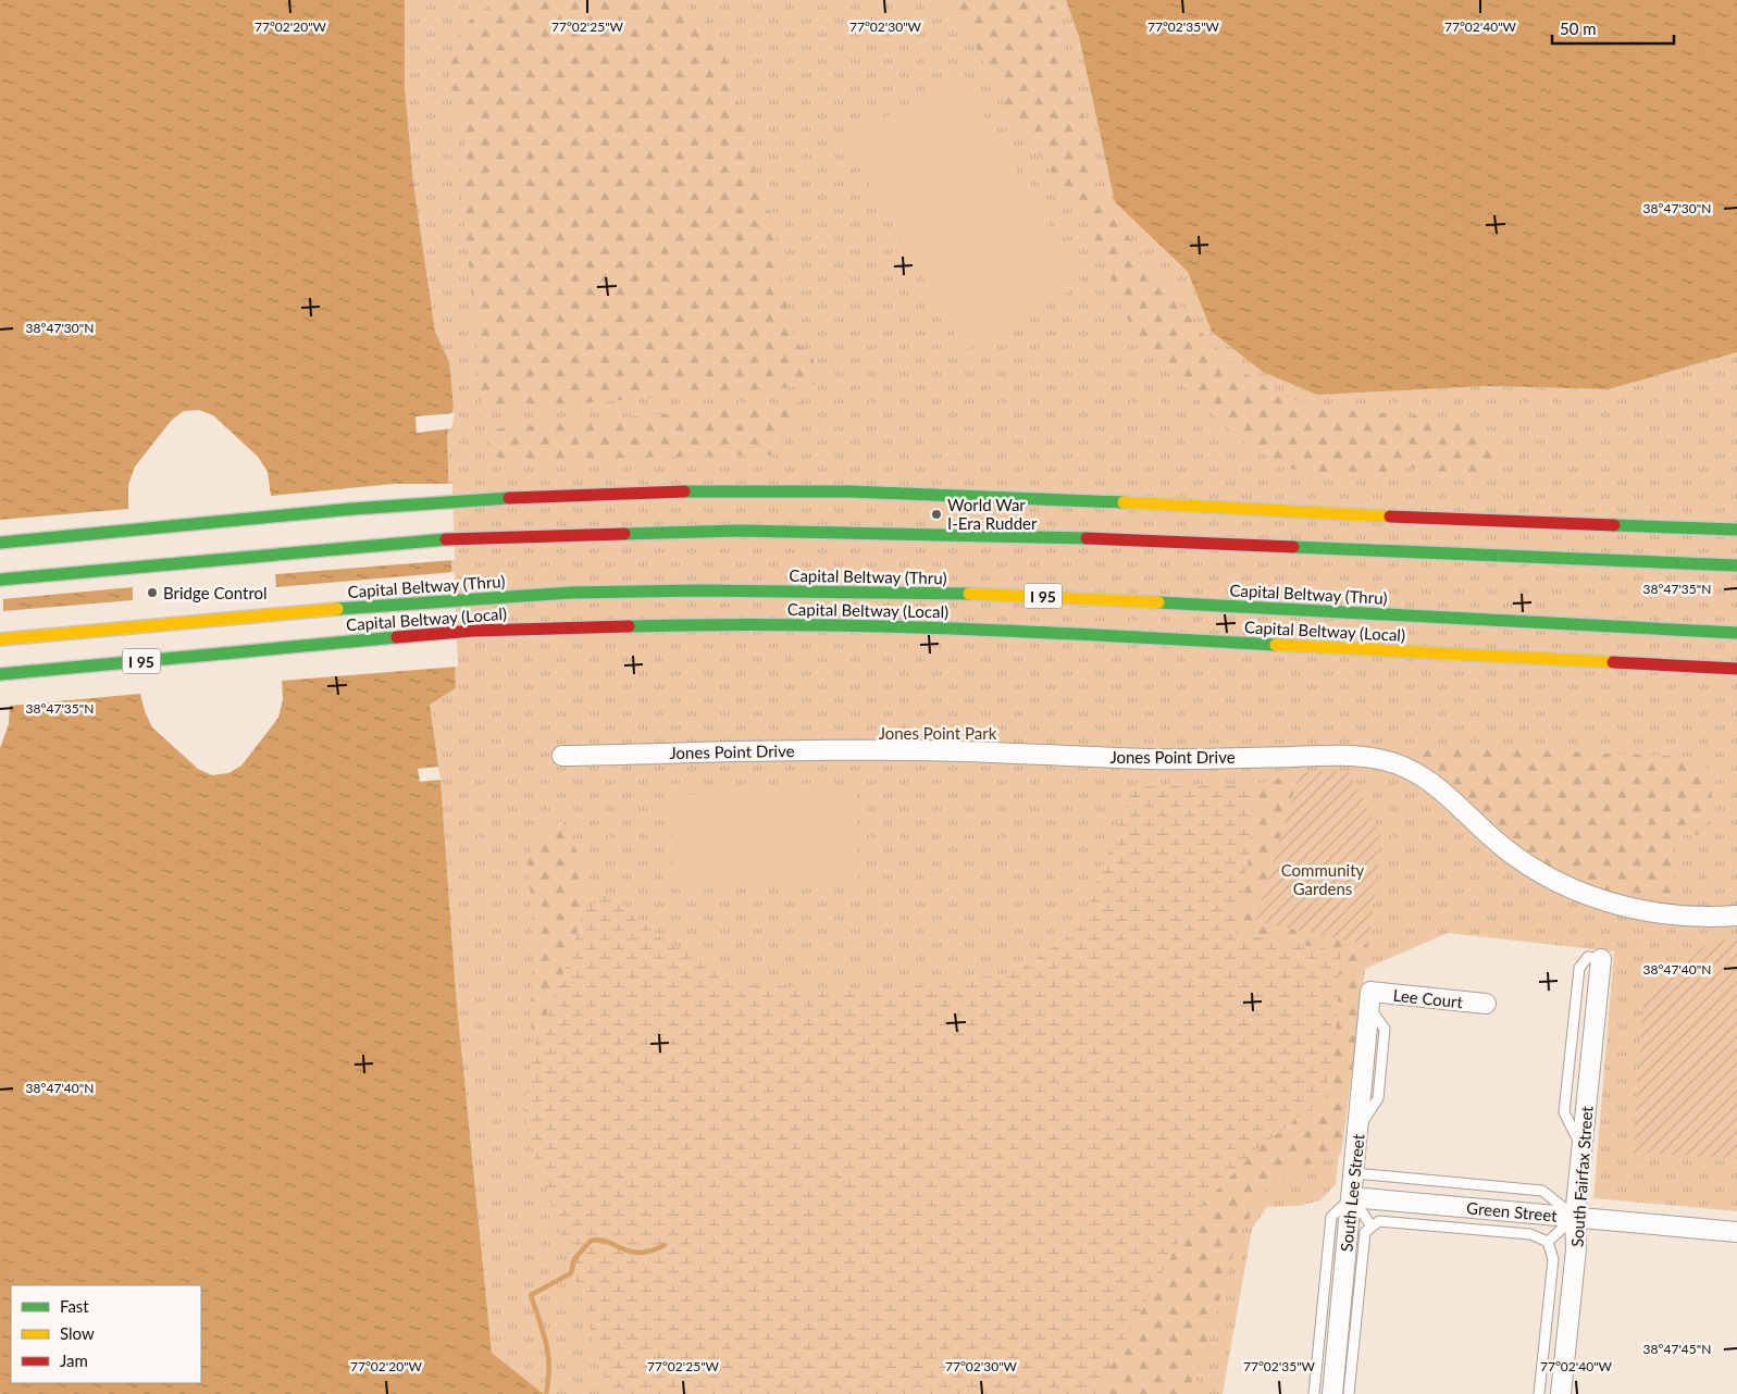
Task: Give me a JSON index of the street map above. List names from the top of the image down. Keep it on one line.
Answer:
{"streets":{"highway":["Capital Beltway (Thru)","I 95","Capital Beltway (Local)"],"street":["Jones Point Drive","Lee Court","South Fairfax Street","South Lee Street","Green Street"]},"crossings":[["Lee Court","South Lee Street"],["South Fairfax Street","Green Street"],["South Lee Street","Green Street"]],"parks":["Jones Point Park","Community Gardens"],"places":["World War I-Era Rudder","Bridge Control"],"legend":["Fast","Slow","Jam"],"scale_bar":"50 m","coordinates":["77°02'20\"W","77°02'25\"W","77°02'30\"W","77°02'35\"W","77°02'40\"W","38°47'30\"N","38°47'35\"N","38°47'40\"N","38°47'45\"N"]}
